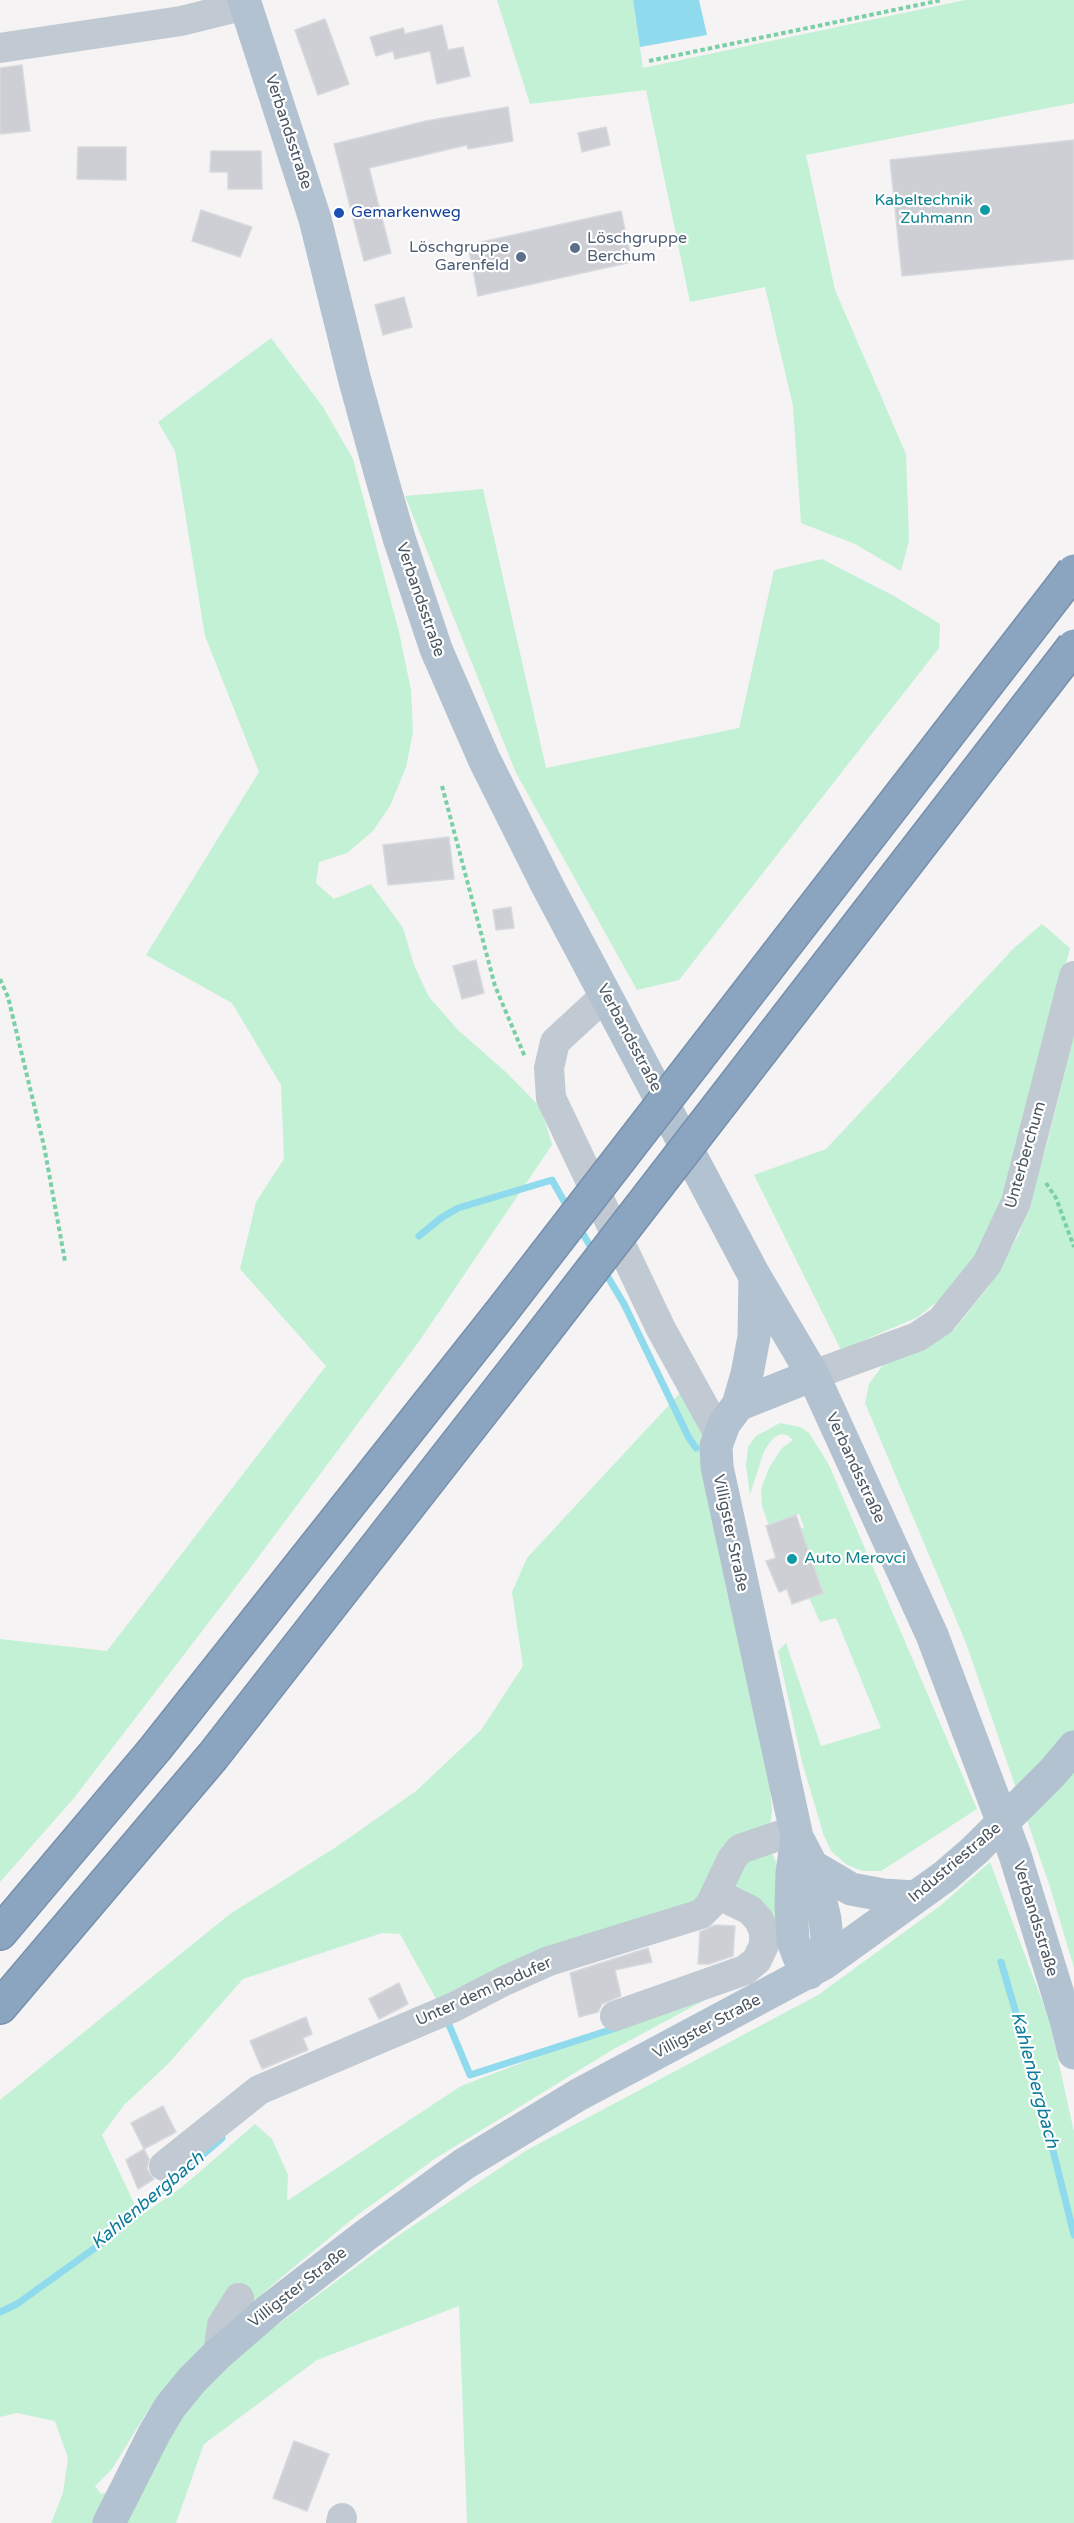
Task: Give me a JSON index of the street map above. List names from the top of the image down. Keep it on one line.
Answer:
{"streets":{"main road":["Verbandsstraße","Villigster Straße","Industriestraße"],"street":["Unterberchum","Unter dem Rodufer"]},"crossings":[["Verbandsstraße","Unterberchum"],["Verbandsstraße","Villigster Straße"],["Villigster Straße","Industriestraße"],["Villigster Straße","Unter dem Rodufer"]],"water":["Kahlenbergbach"],"places":["Kabeltechnik Zuhmann","Gemarkenweg","Löschgruppe Berchum","Löschgruppe Garenfeld","Auto Merovci"]}
